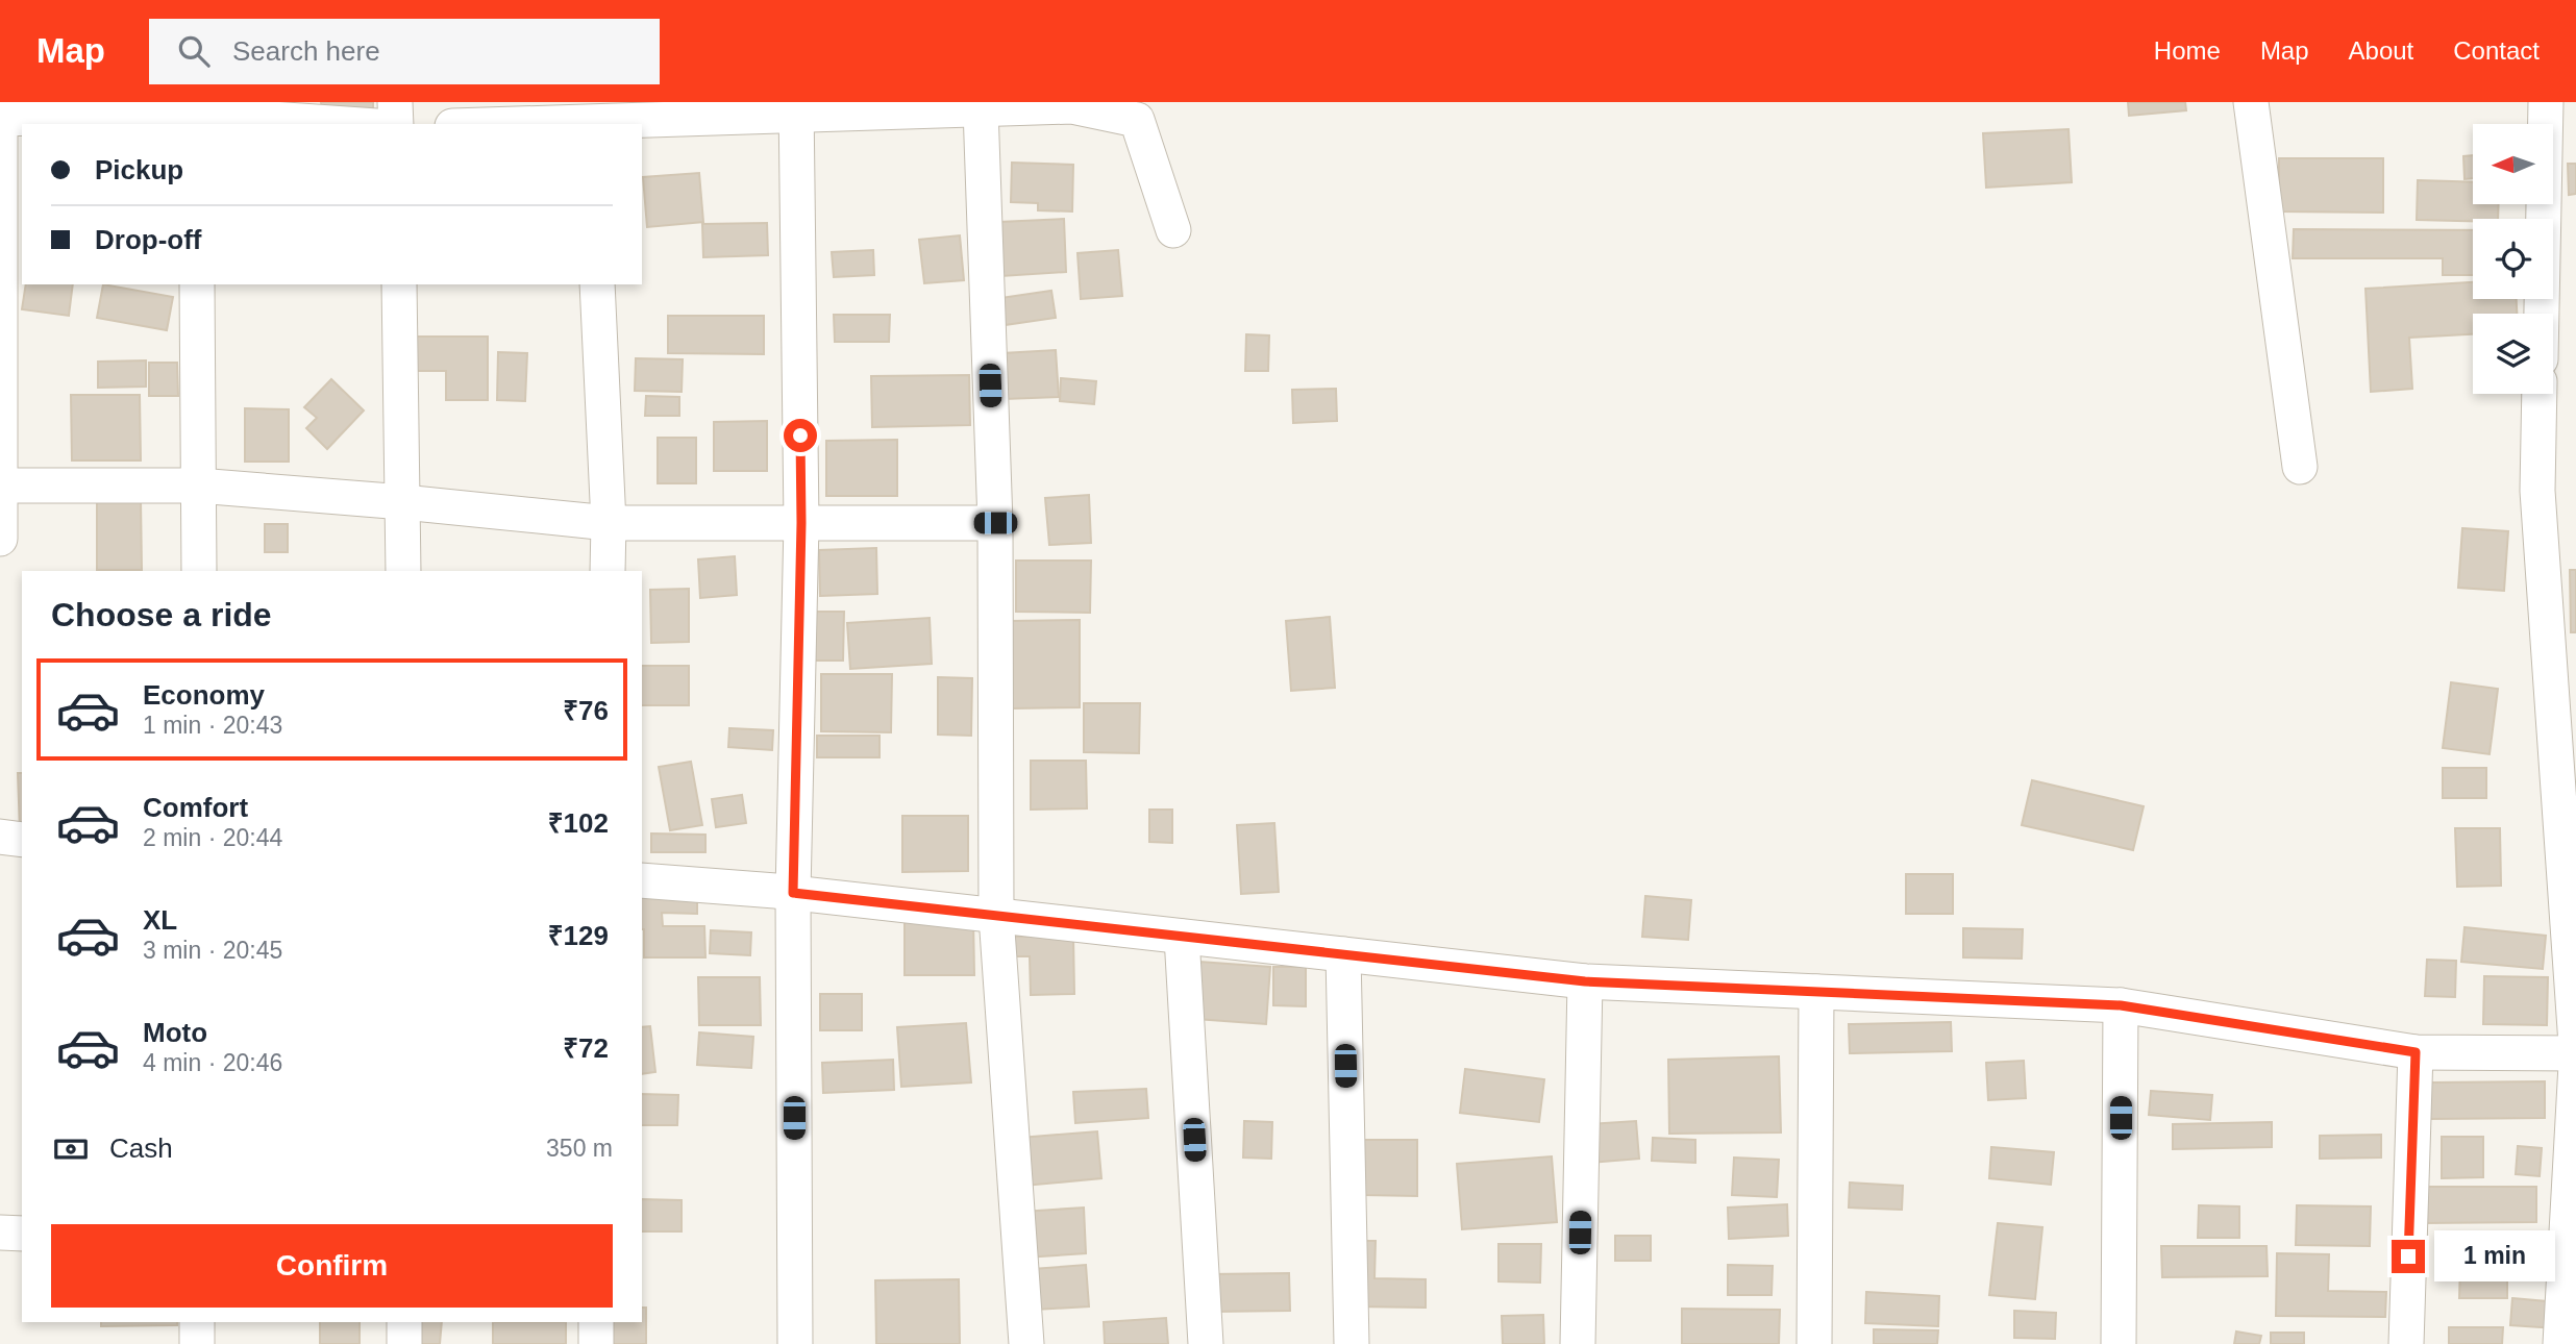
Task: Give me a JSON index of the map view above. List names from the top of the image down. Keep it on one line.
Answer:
{"north":"left","page":{"header":"Map","search":"Search here","nav":["Home","Map","About","Contact"],"banner":["Pickup","Drop-off"],"heading":"Choose a ride","list":[{"name":"Economy","note":"1 min · 20:43","value":"₹76"},{"name":"Comfort","note":"2 min · 20:44","value":"₹102"},{"name":"XL","note":"3 min · 20:45","value":"₹129"},{"name":"Moto","note":"4 min · 20:46","value":"₹72"}],"pay":["Cash","350 m"],"buttons":"Confirm","bubble":"1 min"}}
